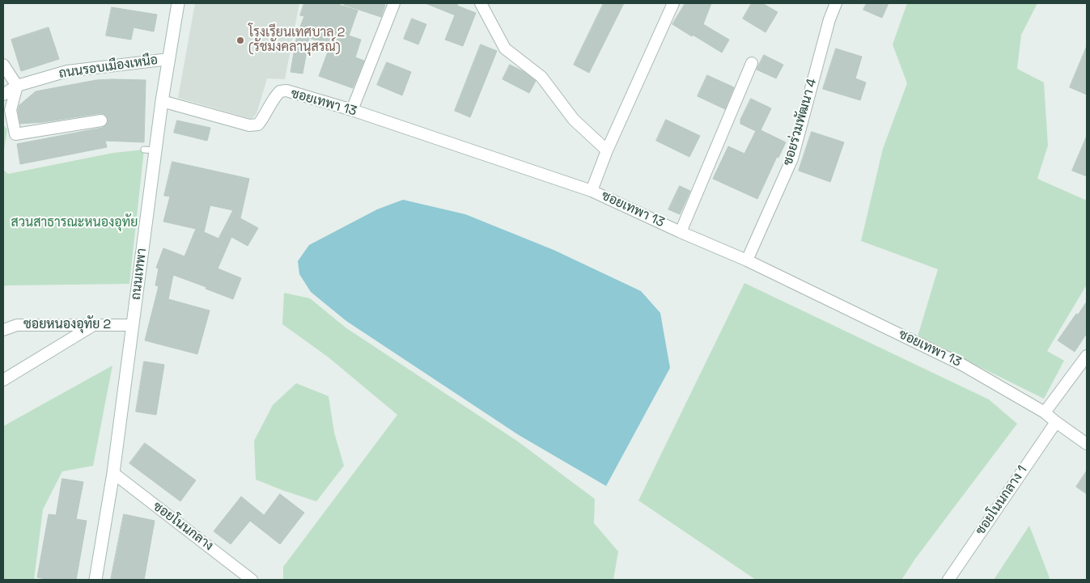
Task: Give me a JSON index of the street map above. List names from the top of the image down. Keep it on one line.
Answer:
{"streets":{"street":["ถนนรอบเมืองเหนือ","ซอยเทพา 13","ซอยร่วมพัฒนา 4","ถนนเทพา","ซอยหนองอุทัย 2","ซอยโนนกลาง 1","ซอยโนนกลาง"]},"crossings":[["ถนนรอบเมืองเหนือ","ถนนเทพา"],["ซอยเทพา 13","ซอยร่วมพัฒนา 4"],["ซอยเทพา 13","ถนนเทพา"],["ซอยเทพา 13","ซอยโนนกลาง 1"],["ถนนเทพา","ซอยหนองอุทัย 2"],["ถนนเทพา","ซอยโนนกลาง"]],"parks":["สวนสาธารณะหนองอุทัย"],"places":["โรงเรียนเทศบาล 2 (รัชมังคลานุสรณ์)"]}
